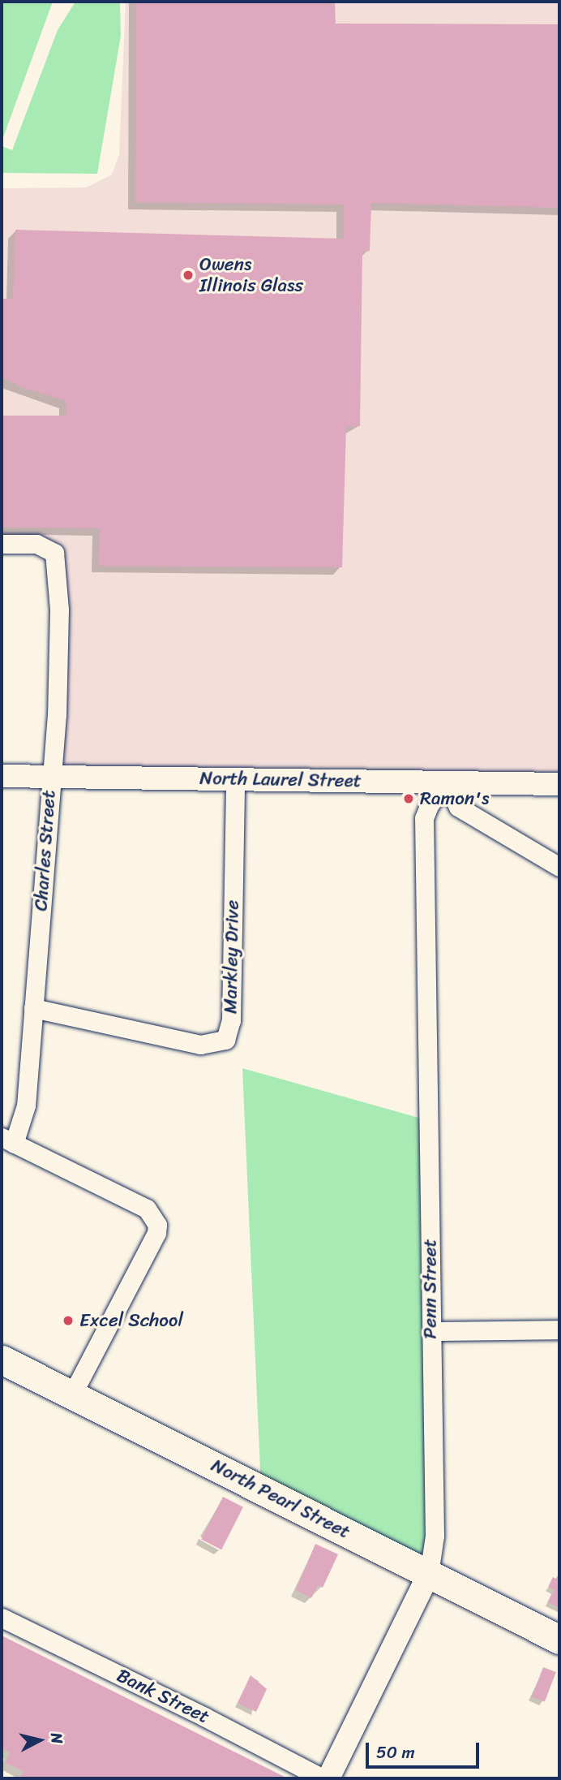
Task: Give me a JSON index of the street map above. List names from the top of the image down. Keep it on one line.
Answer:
{"streets":{"main road":["North Pearl Street"],"street":["North Laurel Street","Charles Street","Markley Drive","Penn Street","Bank Street"]},"crossings":[["North Laurel Street","Charles Street"],["North Laurel Street","Markley Drive"],["North Laurel Street","Penn Street"],["Charles Street","Markley Drive"],["Penn Street","North Pearl Street"]],"places":["Owens Illinois Glass","Ramon's","Excel School"],"scale_bar":"50 m","north":"right"}
